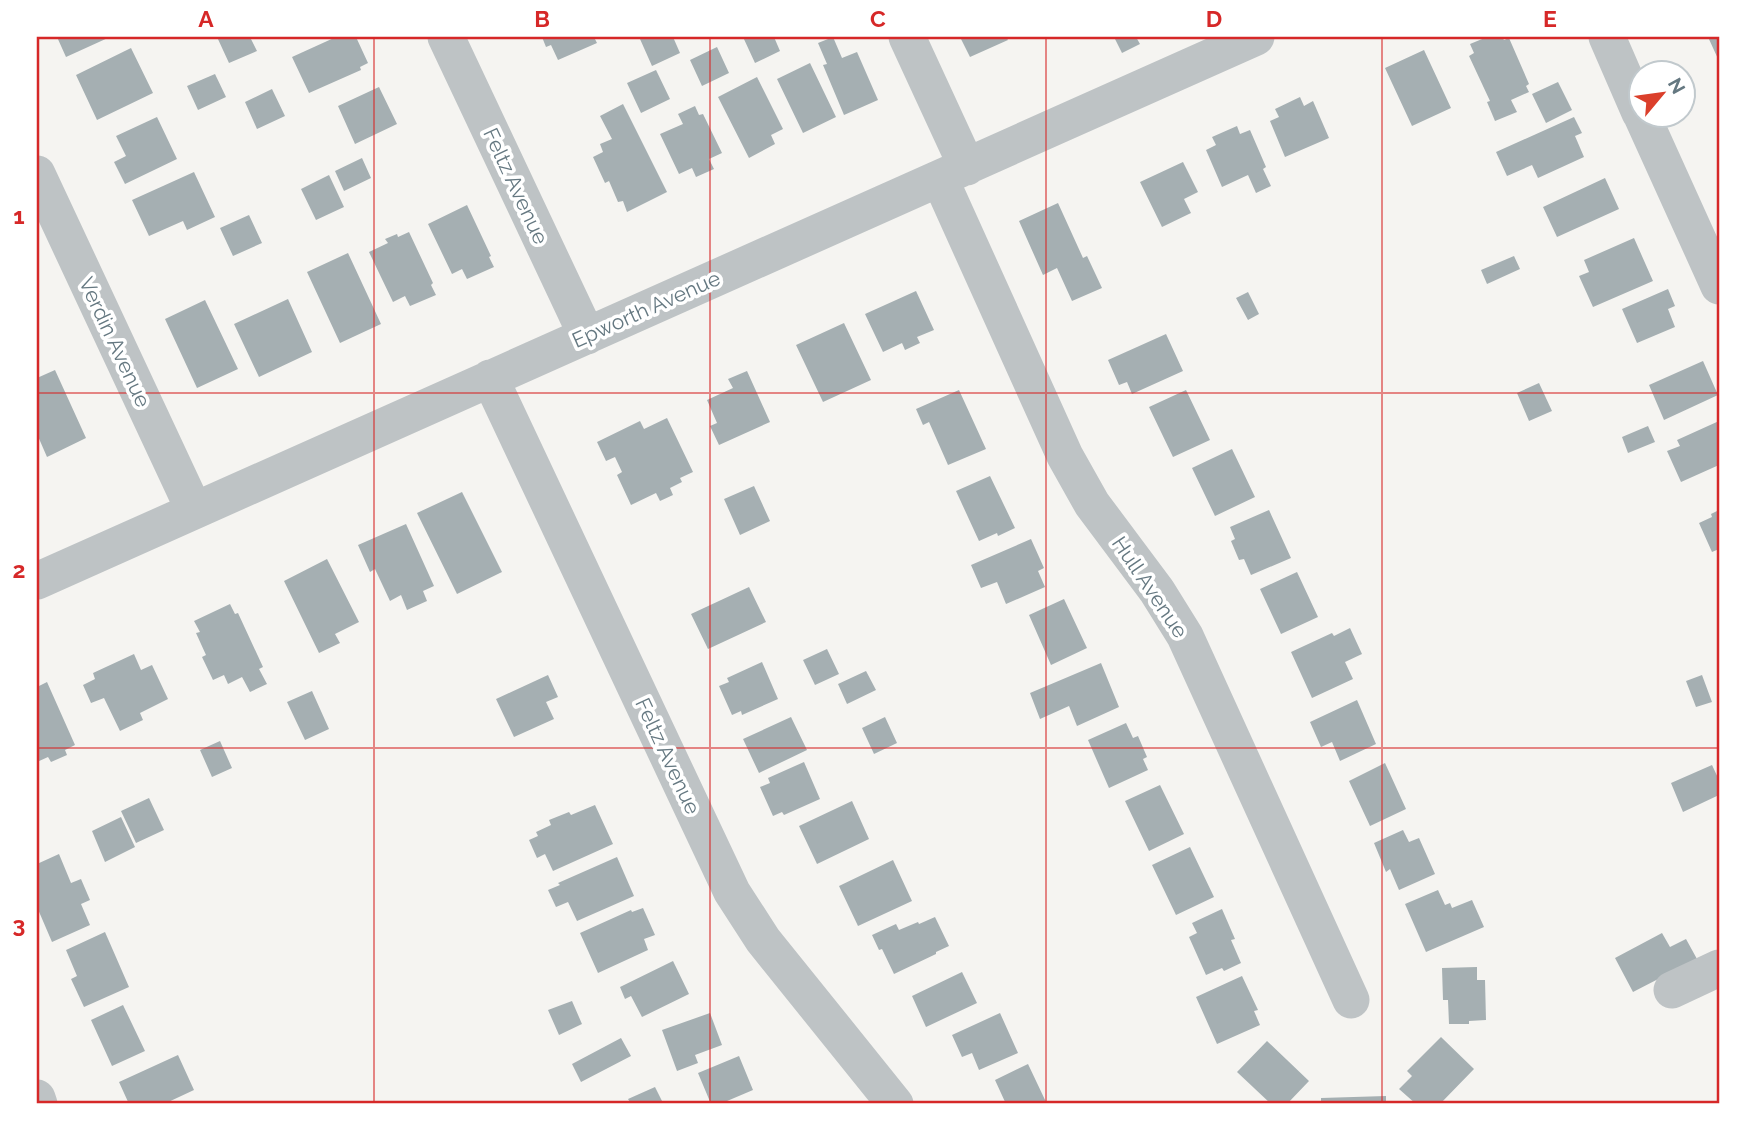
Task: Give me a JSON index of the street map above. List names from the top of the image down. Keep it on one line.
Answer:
{"streets":{"street":["Feltz Avenue","Epworth Avenue","Verdin Avenue","Hull Avenue"]},"crossings":[["Feltz Avenue","Epworth Avenue"],["Epworth Avenue","Verdin Avenue"],["Epworth Avenue","Hull Avenue"]],"north":"top right","grid":{"columns":["A","B","C","D","E"],"rows":["1","2","3"]}}
